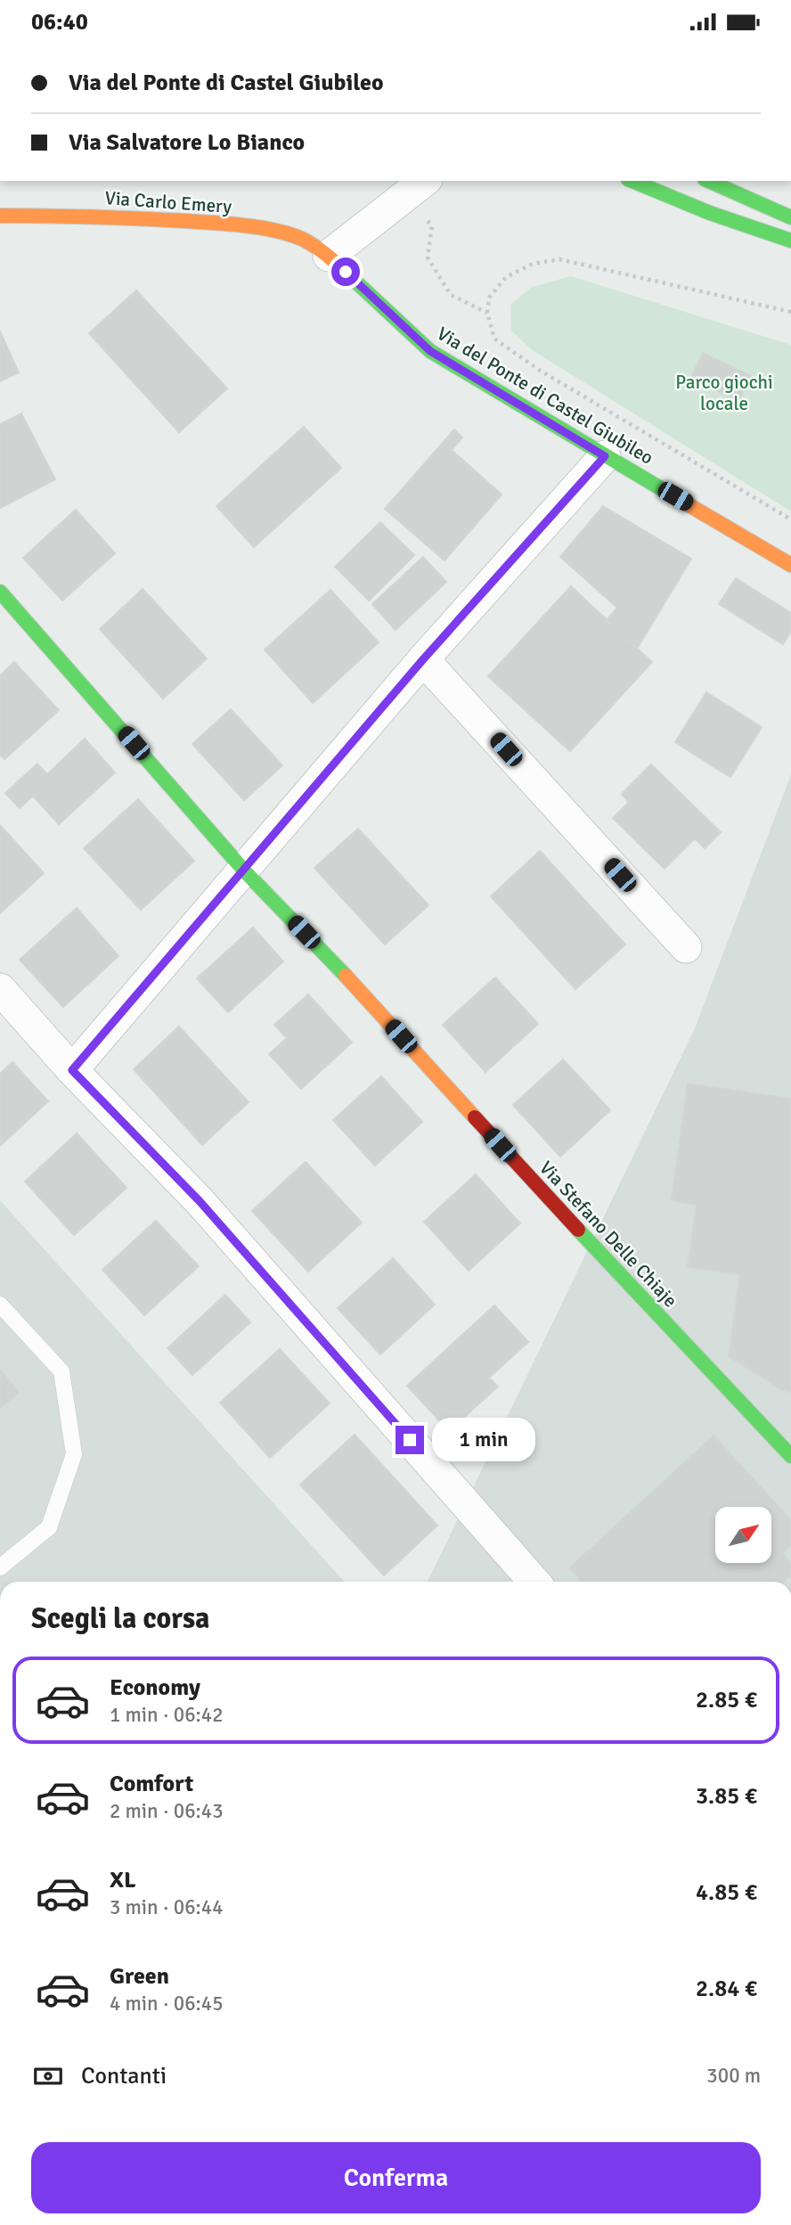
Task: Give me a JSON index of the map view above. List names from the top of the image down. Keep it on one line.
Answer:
{"streets":{"main road":["Via Carlo Emery","Via del Ponte di Castel Giubileo","Via Stefano Delle Chiaje"]},"crossings":[["Via Carlo Emery","Via del Ponte di Castel Giubileo"]],"parks":["Parco giochi locale"],"north":"top right","page":{"status":"06:40","banner":["Via del Ponte di Castel Giubileo","Via Salvatore Lo Bianco"],"bubble":"1 min","heading":"Scegli la corsa","list":[{"name":"Economy","note":"1 min · 06:42","value":"2.85 €"},{"name":"Comfort","note":"2 min · 06:43","value":"3.85 €"},{"name":"XL","note":"3 min · 06:44","value":"4.85 €"},{"name":"Green","note":"4 min · 06:45","value":"2.84 €"}],"pay":["Contanti","300 m"],"buttons":"Conferma"}}
